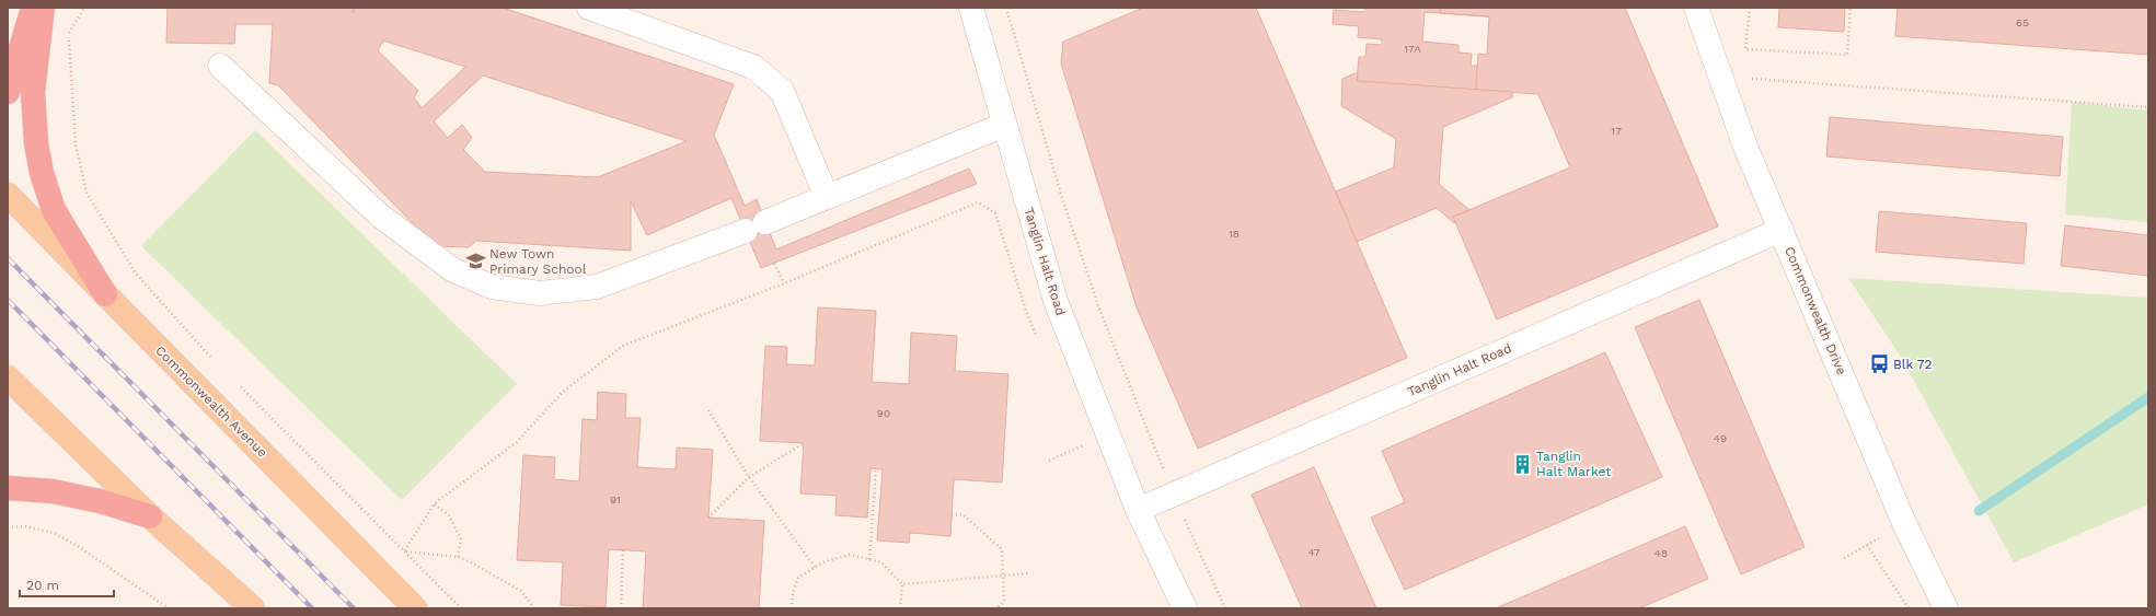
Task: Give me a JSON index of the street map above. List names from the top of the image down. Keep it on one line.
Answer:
{"streets":{"main road":["Commonwealth Avenue"],"street":["Tanglin Halt Road","Commonwealth Drive"]},"crossings":[["Tanglin Halt Road","Commonwealth Drive"]],"places":{"school or university":["New Town Primary School"],"bus stop":["Blk 72"],"building":["Tanglin Halt Market"]},"house_numbers":["65","17A","17","18","90","49","91","47","48"],"scale_bar":"20 m"}
